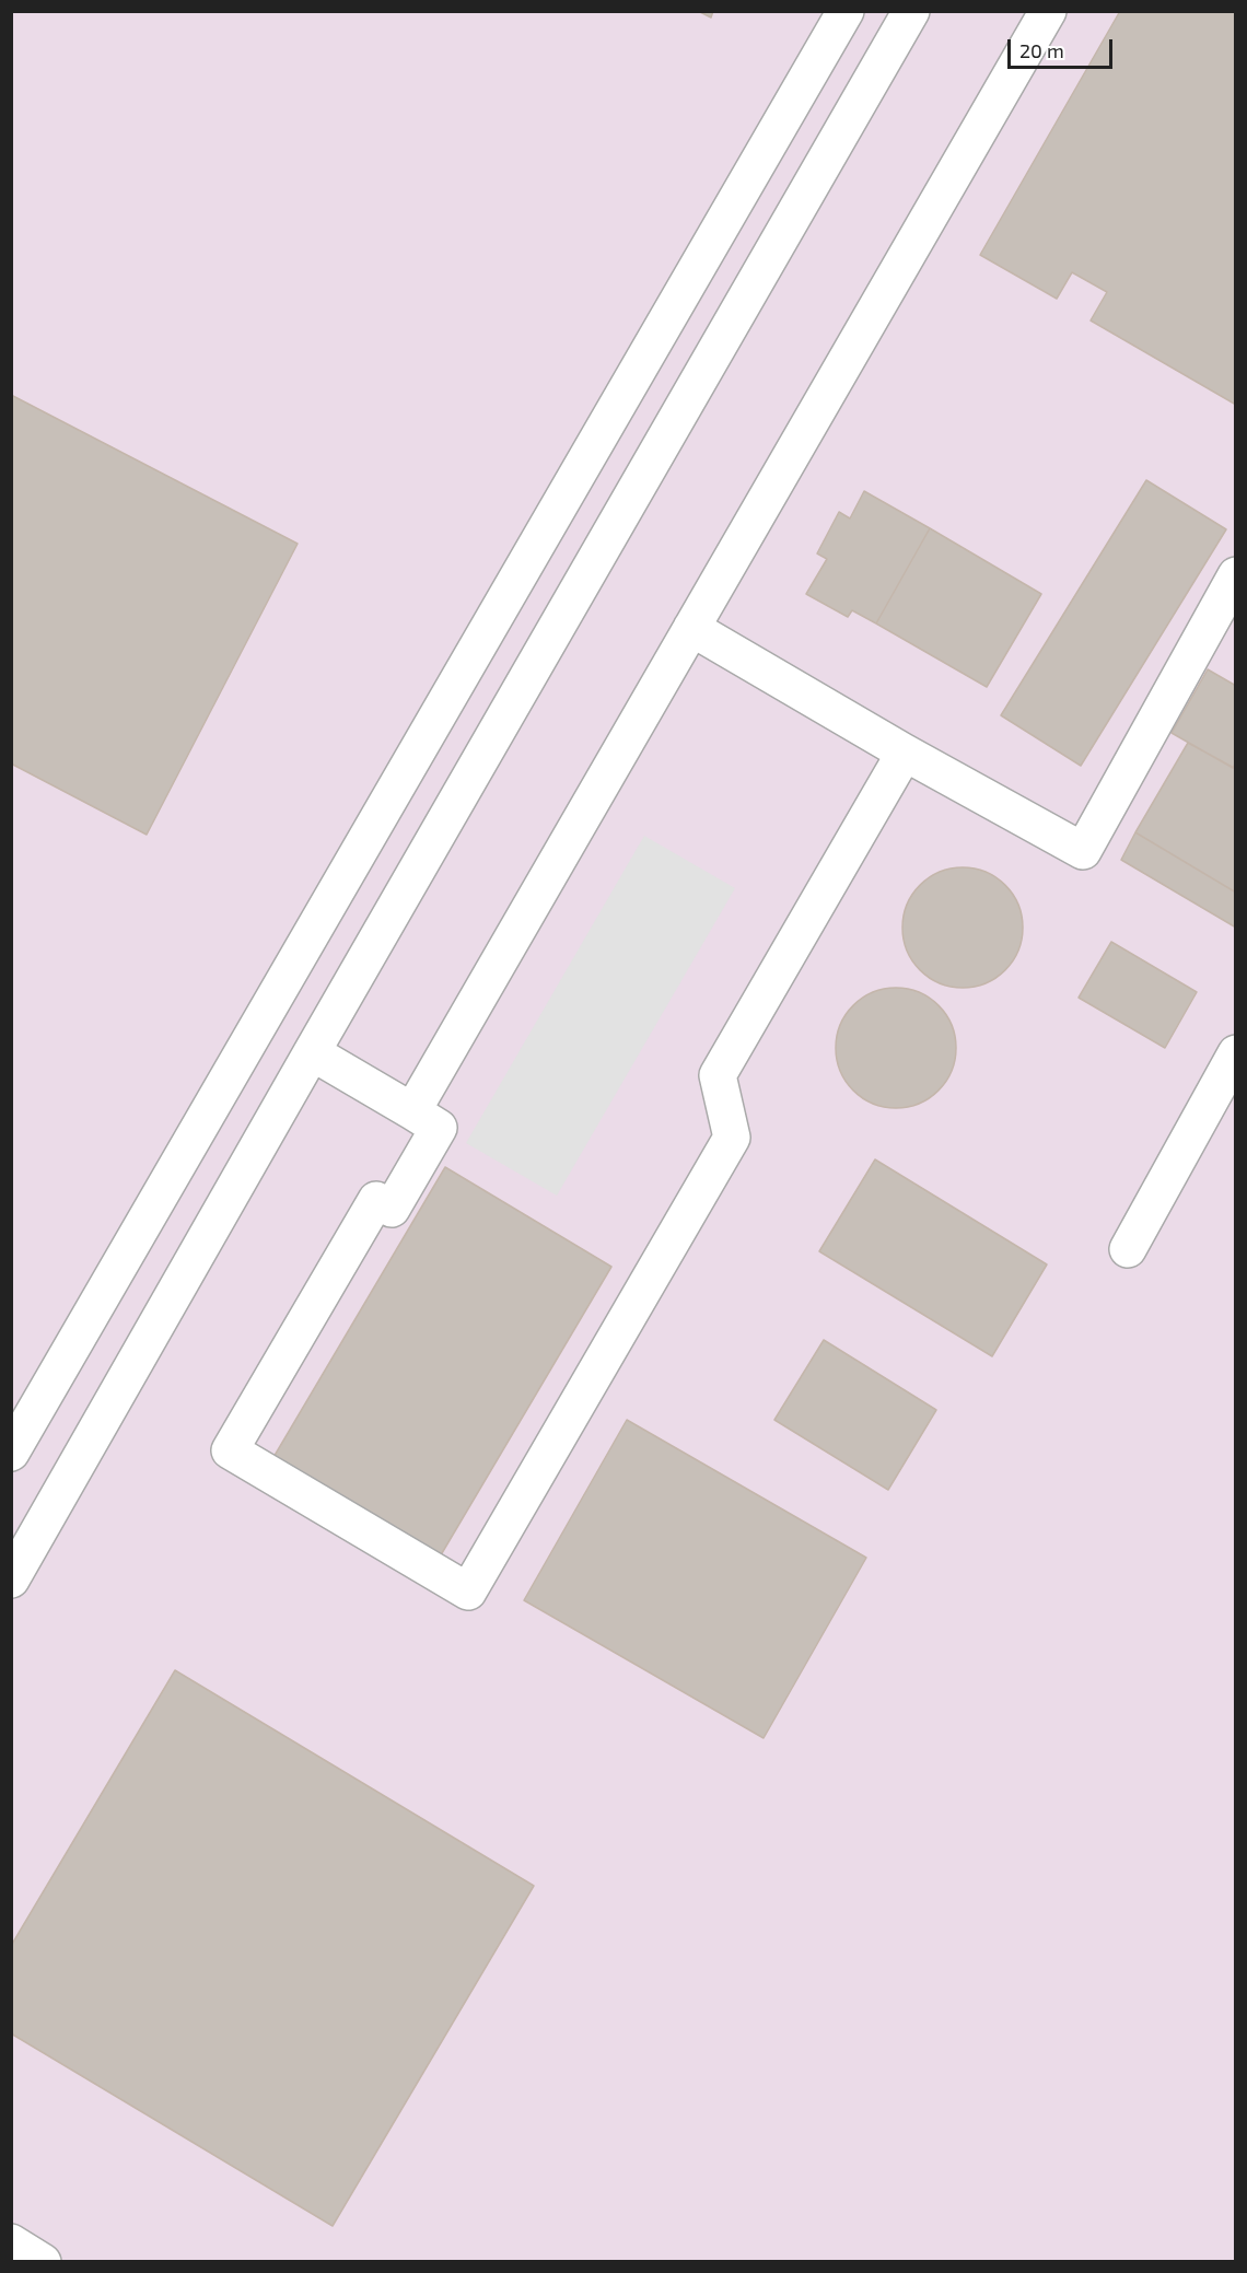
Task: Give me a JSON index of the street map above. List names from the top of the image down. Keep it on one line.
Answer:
{"scale_bar":"20 m"}
